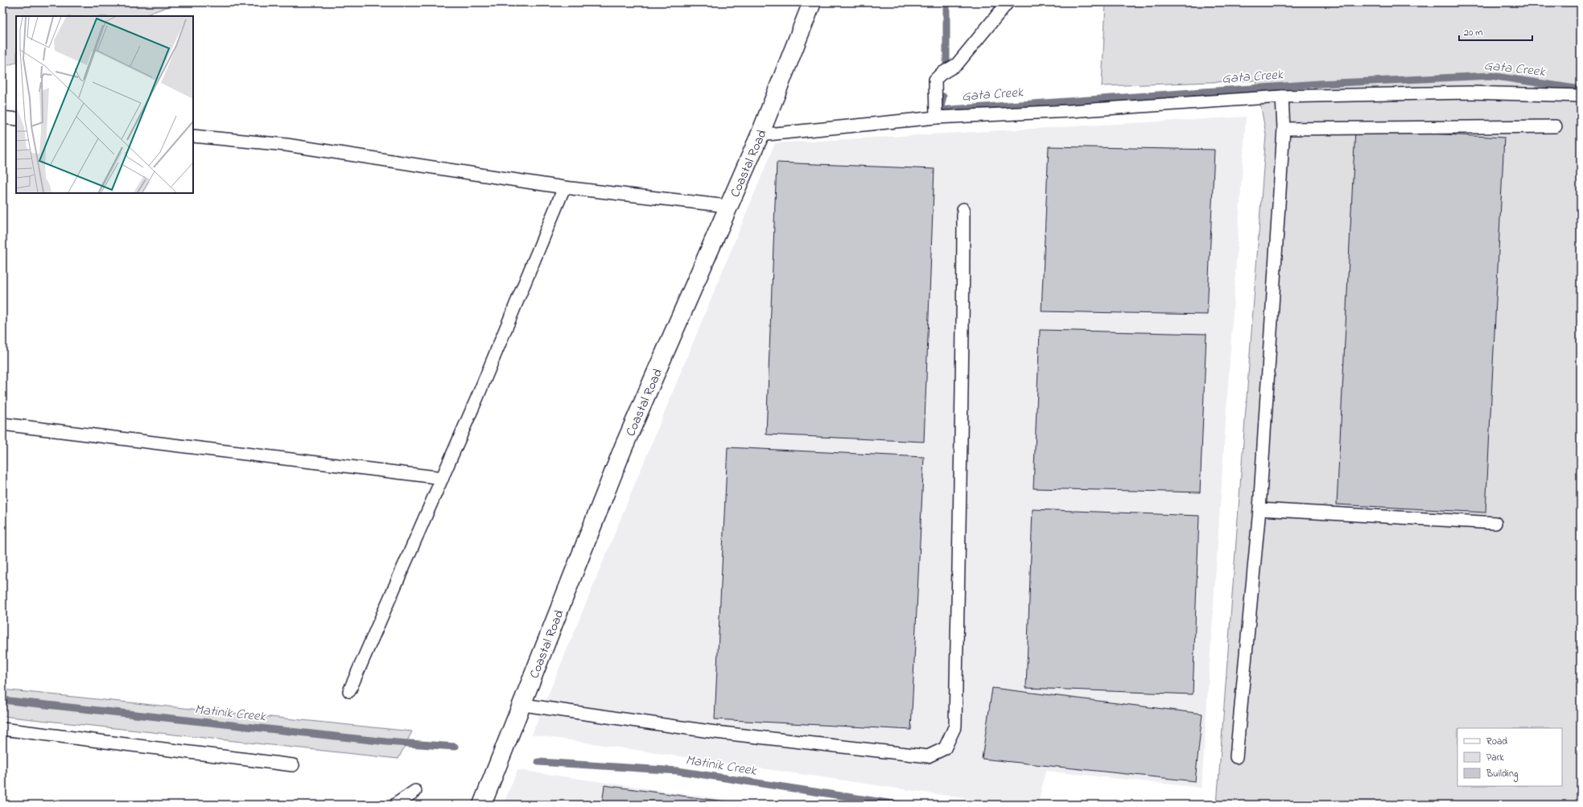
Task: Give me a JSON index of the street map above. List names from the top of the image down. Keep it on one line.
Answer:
{"streets":{"main road":["Coastal Road"]},"water":["Gata Creek","Matinik Creek"],"legend":["Road","Park","Building"],"scale_bar":"20 m"}
